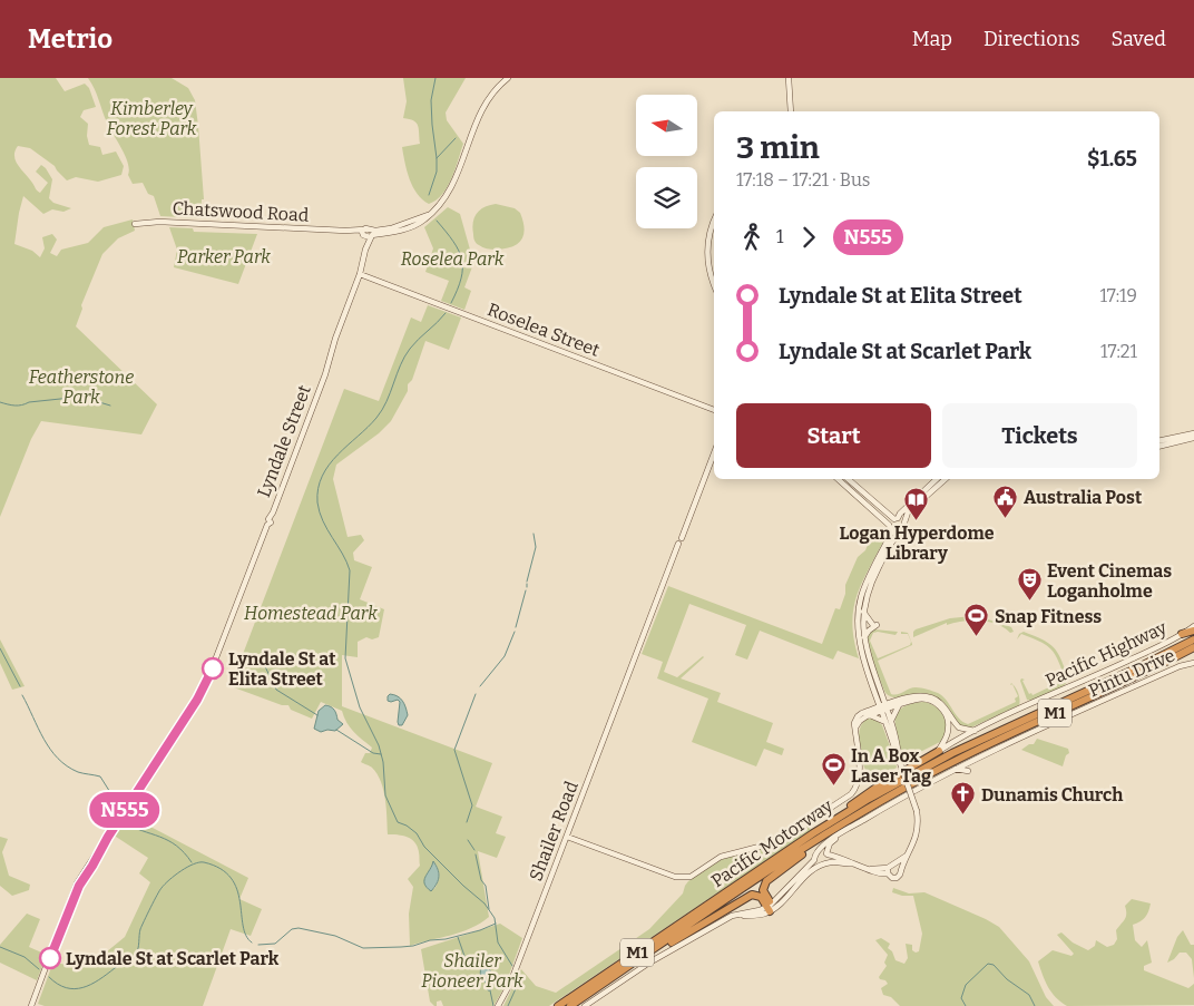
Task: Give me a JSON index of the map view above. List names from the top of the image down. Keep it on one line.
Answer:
{"streets":{"highway":["M1","Pacific Motorway"],"street":["Chatswood Road","Roselea Street","Lyndale Street","Pacific Highway","Pintu Drive","Shailer Road"]},"crossings":[["Chatswood Road","Lyndale Street"],["Roselea Street","Lyndale Street"]],"parks":["Kimberley Forest Park","Parker Park","Roselea Park","Featherstone Park","Homestead Park","Shailer Pioneer Park"],"places":{"public building":["Australia Post"],"library":["Logan Hyperdome Library"],"theatre":["Event Cinemas Loganholme"],"sports":["Snap Fitness","In A Box Laser Tag"],"other":["Lyndale St at Elita Street","Lyndale St at Scarlet Park"],"church":["Dunamis Church"]},"lines":["bus line N555"],"north":"left","page":{"header":"Metrio","nav":["Map","Directions","Saved"],"on_map":"N555","heading":["3 min","17:18 – 17:21 · Bus","$1.65"],"legs":["1","N555"],"list":[{"name":"Lyndale St at Elita Street","value":"17:19"},{"name":"Lyndale St at Scarlet Park","value":"17:21"}],"buttons":["Start","Tickets"]}}
